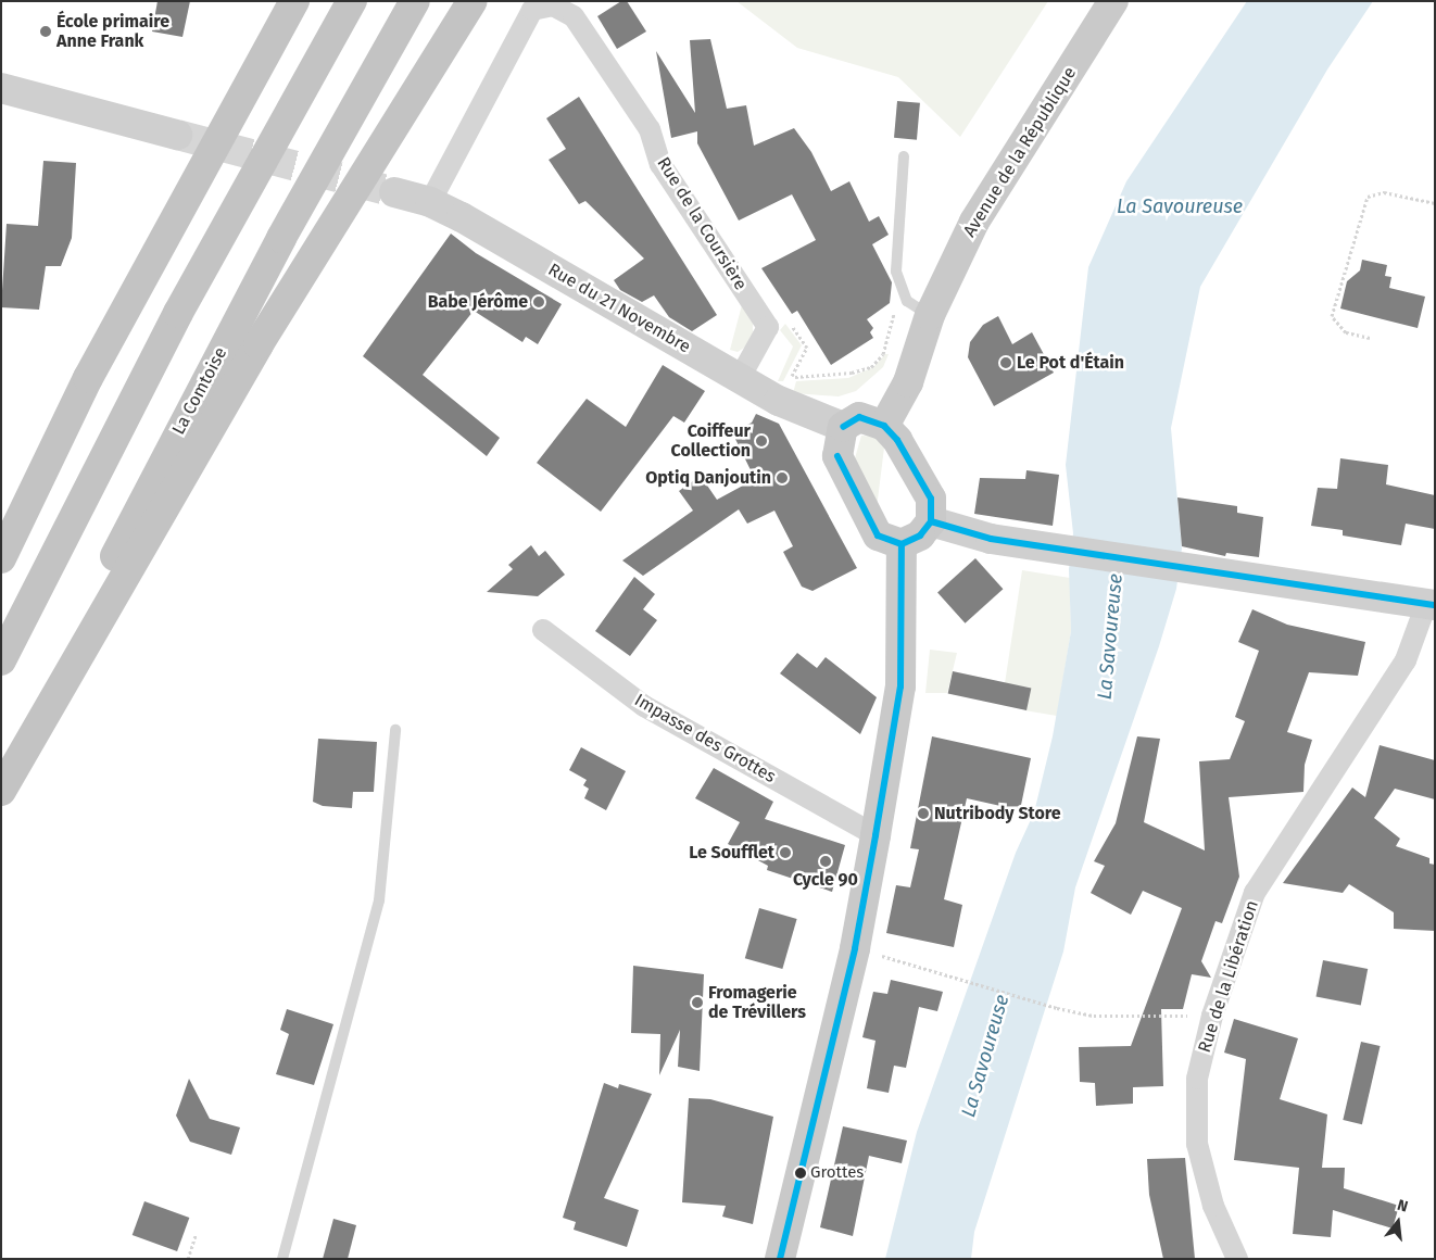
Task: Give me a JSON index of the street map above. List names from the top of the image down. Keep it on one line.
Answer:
{"streets":{"highway":["La Comtoise"],"main road":["Avenue de la République"],"street":["Rue de la Coursière","Rue du 21 Novembre","Impasse des Grottes","Rue de la Libération"]},"crossings":[["Rue de la Coursière","Rue du 21 Novembre"]],"water":["La Savoureuse"],"places":["École primaire Anne Frank","Babe Jérôme","Le Pot d'Étain","Coiffeur Collection","Optiq Danjoutin","Nutribody Store","Le Soufflet","Cycle 90","Fromagerie de Trévillers","Grottes"],"north":"top"}
